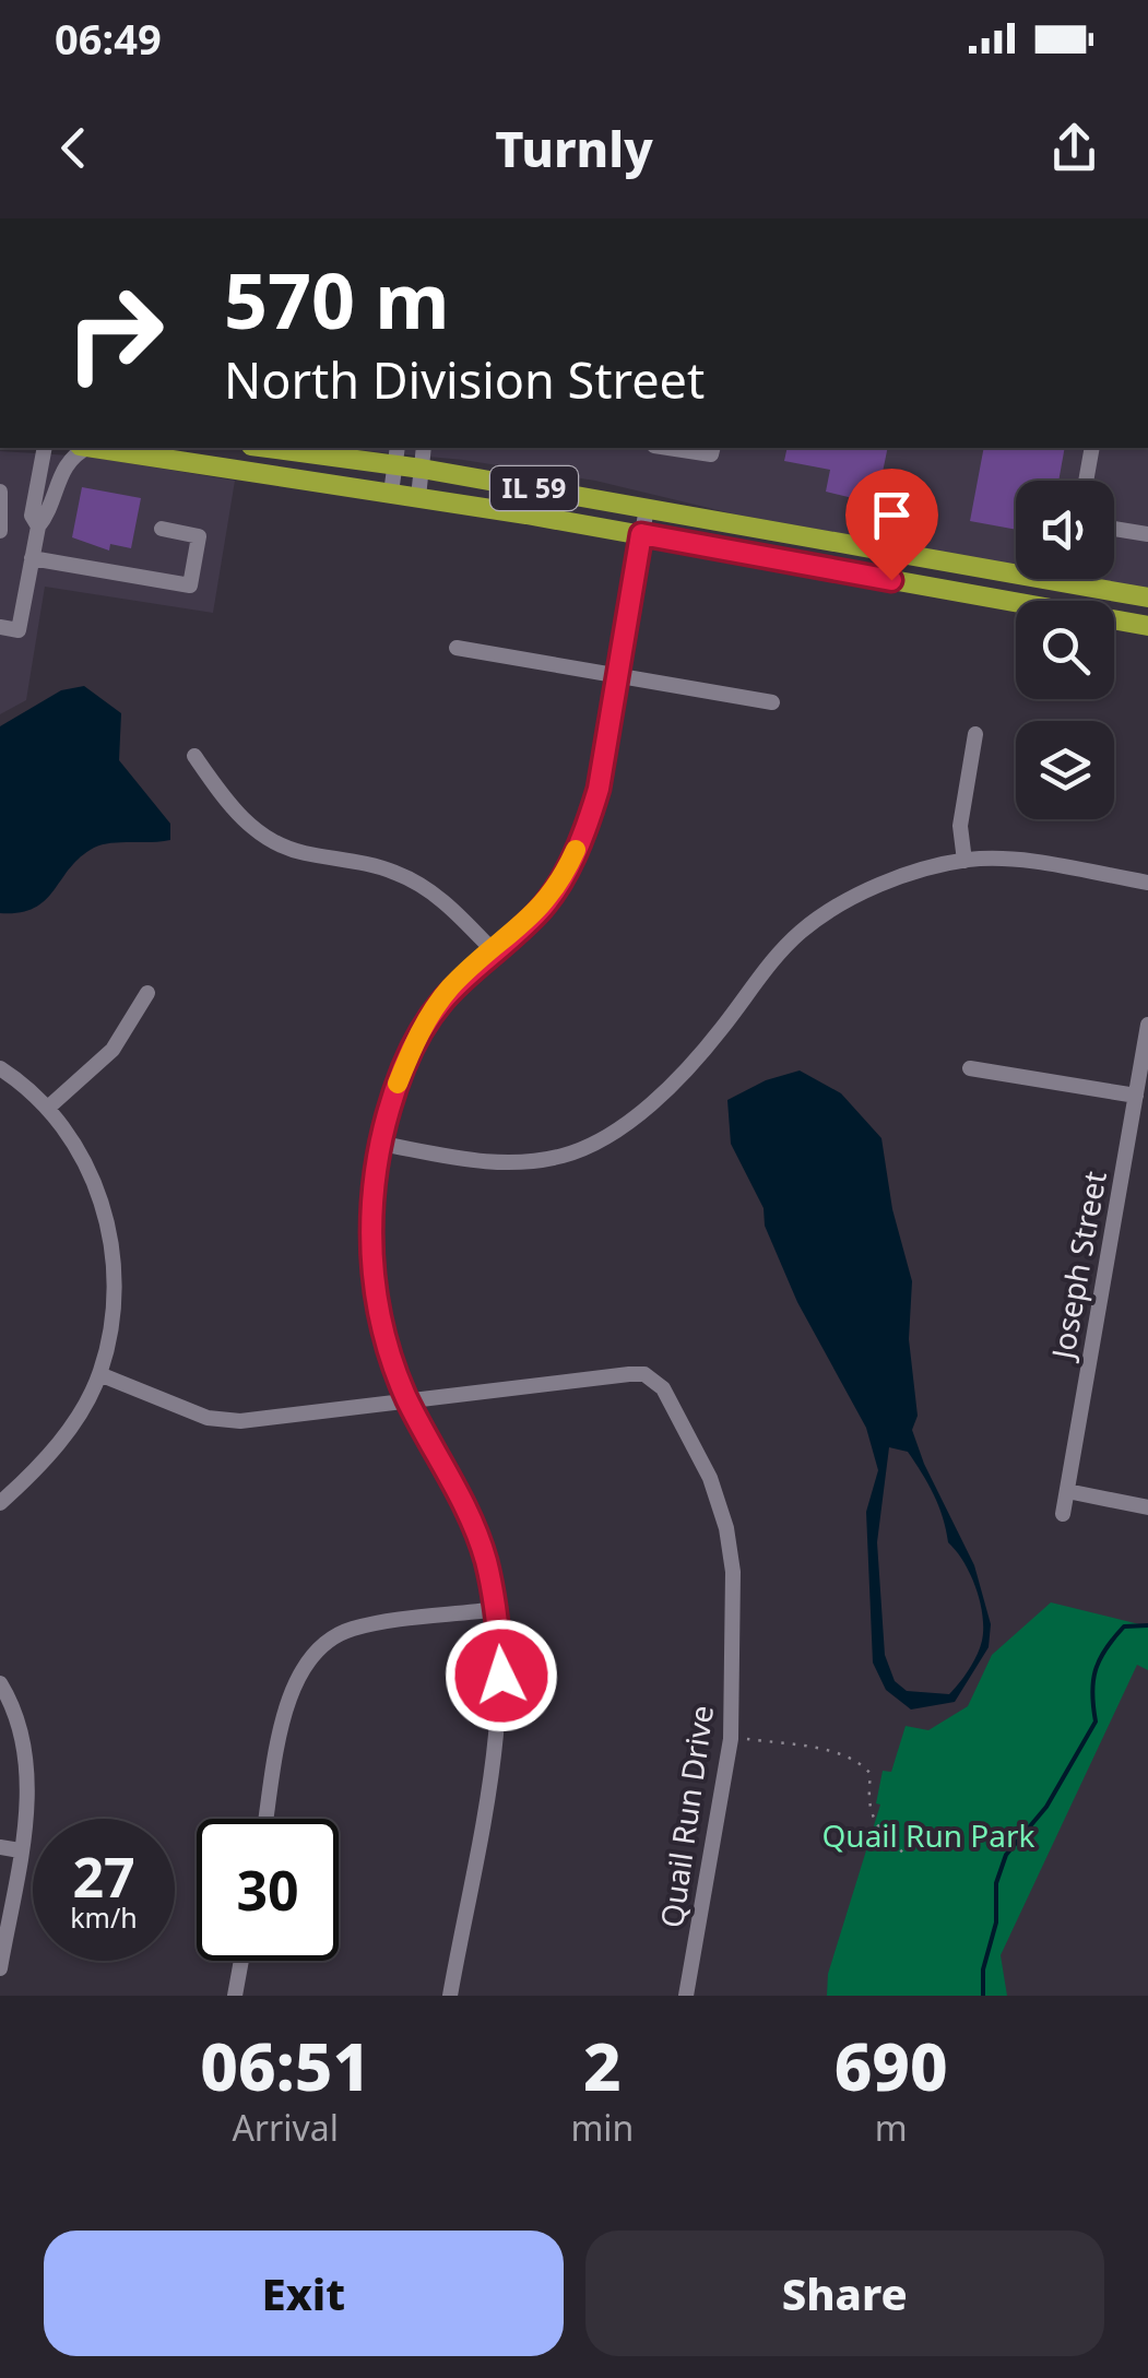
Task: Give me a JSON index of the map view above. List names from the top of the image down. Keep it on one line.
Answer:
{"streets":{"main road":["IL 59"],"street":["Joseph Street","Quail Run Drive"]},"parks":["Quail Run Park"],"page":{"status":"06:49","header":"Turnly","turn":["570 m","North Division Street"],"speed":"27 km/h","limit":"30","eta":["06:51","Arrival","2","min","690","m"],"buttons":["Exit","Share"]}}
